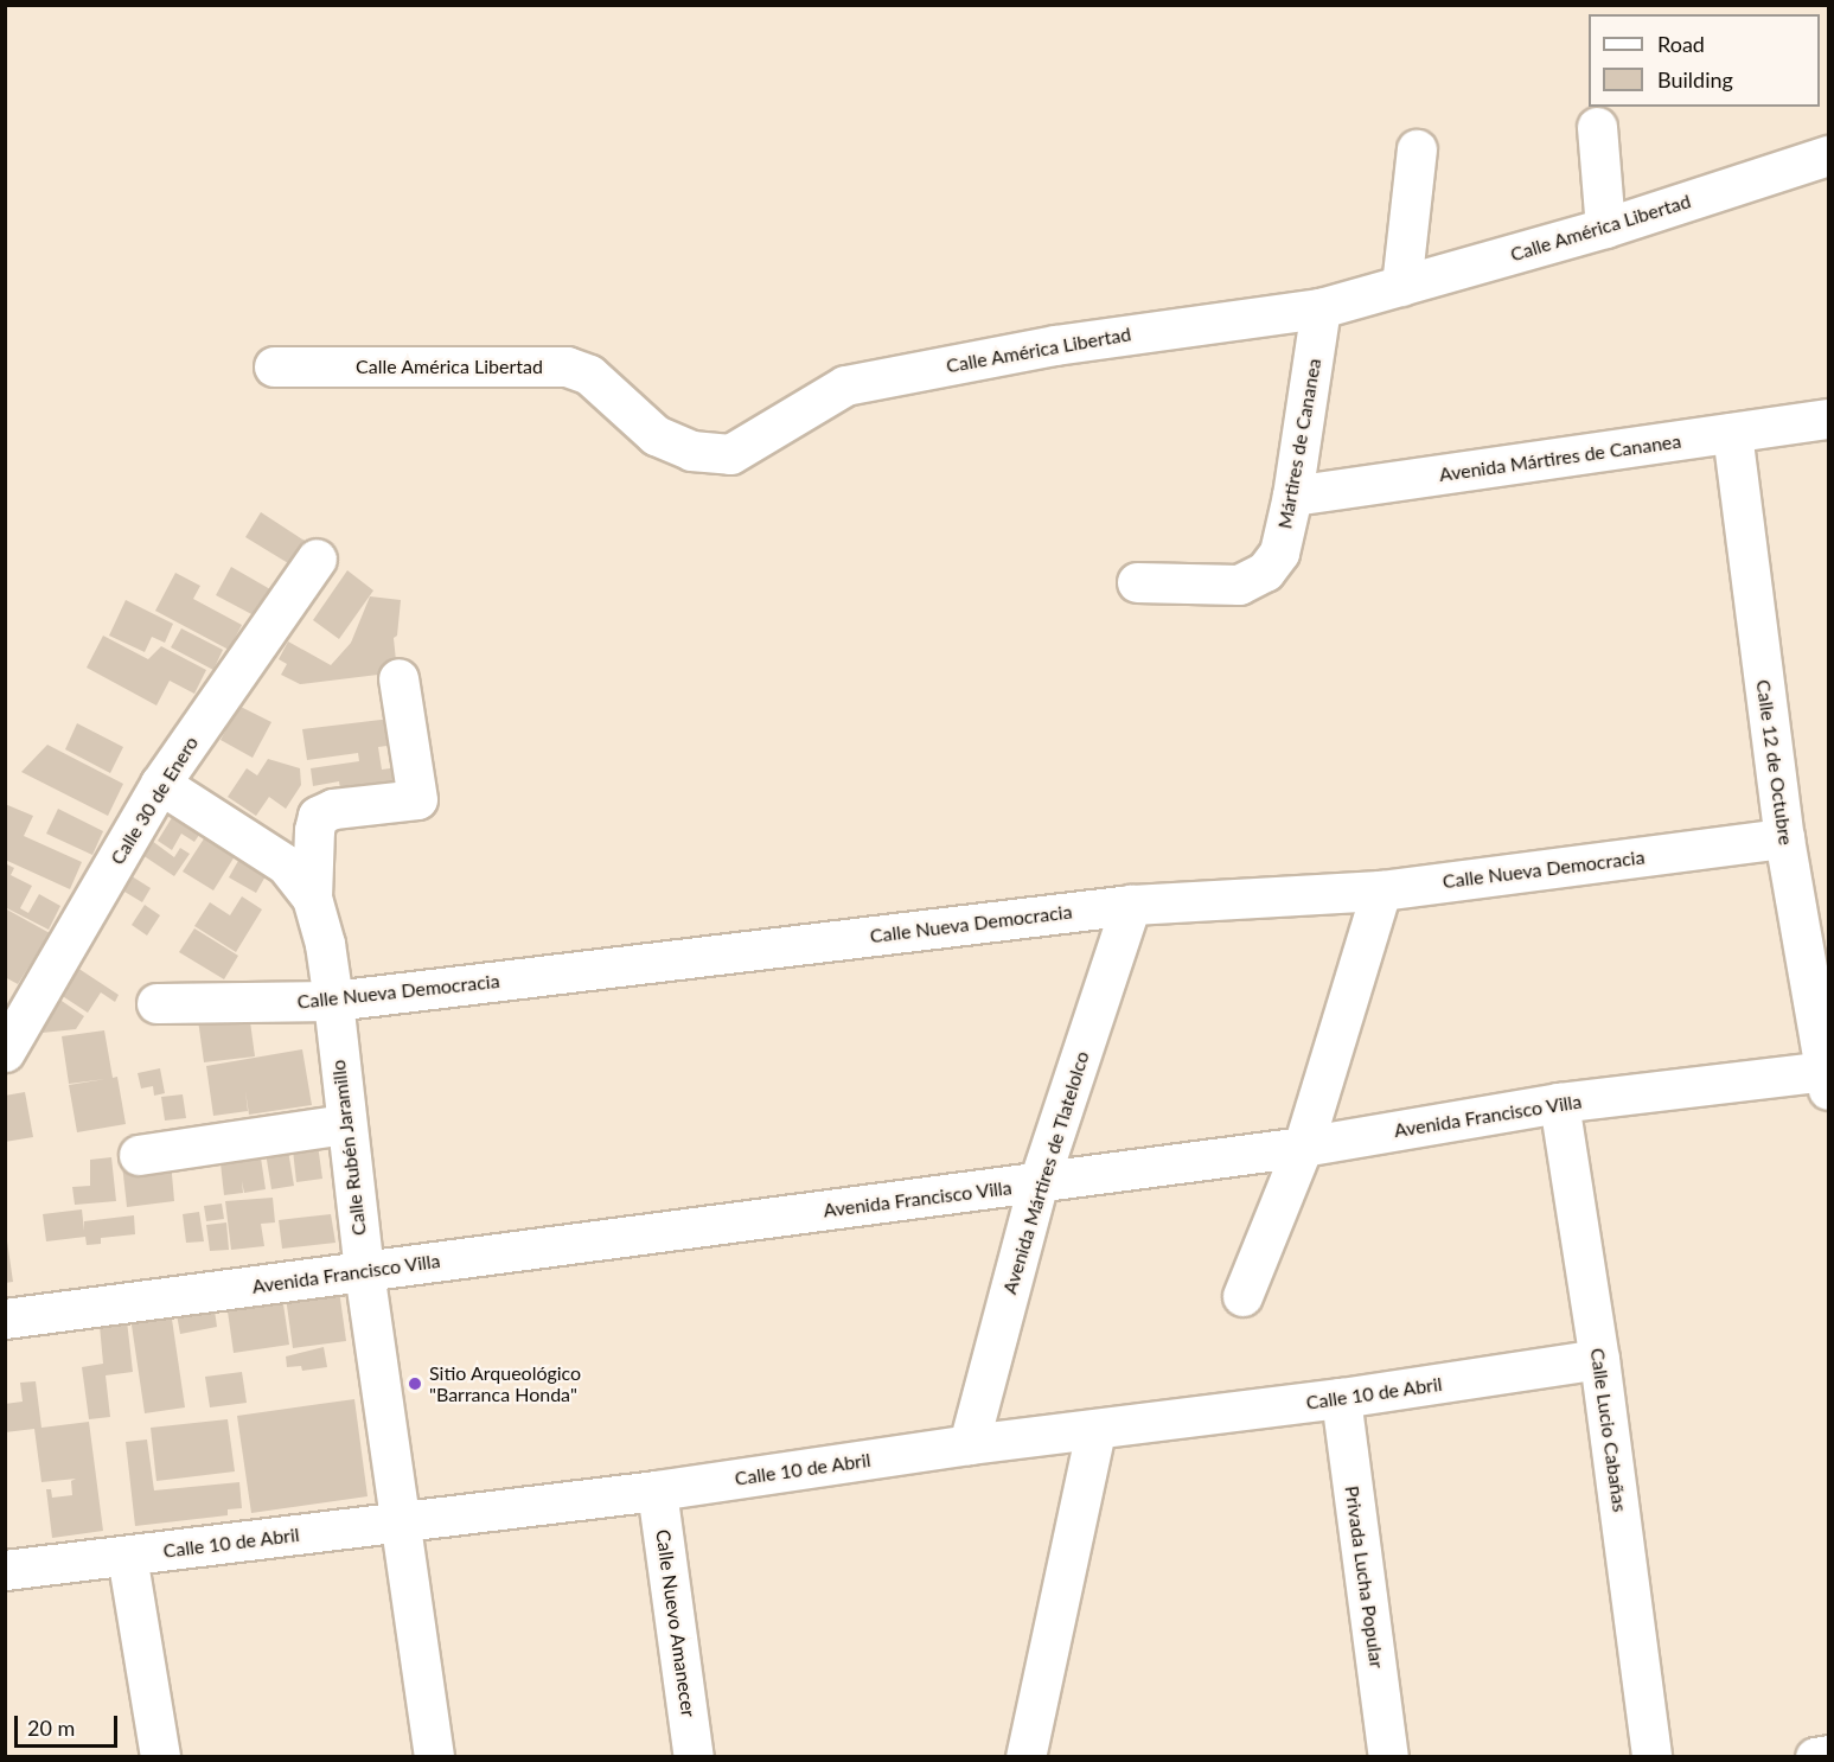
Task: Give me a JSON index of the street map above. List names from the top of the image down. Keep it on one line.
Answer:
{"streets":{"street":["Calle América Libertad","Mártires de Cananea","Avenida Mártires de Cananea","Calle 12 de Octubre","Calle 30 de Enero","Calle Nueva Democracia","Avenida Francisco Villa","Calle Rubén Jaramillo","Avenida Mártires de Tlatelolco","Calle 10 de Abril","Calle Lucio Cabañas","Privada Lucha Popular","Calle Nuevo Amanecer"]},"crossings":[["Calle América Libertad","Mártires de Cananea"],["Mártires de Cananea","Avenida Mártires de Cananea"],["Avenida Mártires de Cananea","Calle 12 de Octubre"],["Calle 12 de Octubre","Calle Nueva Democracia"],["Calle 12 de Octubre","Avenida Francisco Villa"],["Calle 30 de Enero","Calle Rubén Jaramillo"],["Calle Nueva Democracia","Calle Rubén Jaramillo"],["Calle Nueva Democracia","Avenida Mártires de Tlatelolco"],["Avenida Francisco Villa","Calle Rubén Jaramillo"],["Avenida Francisco Villa","Avenida Mártires de Tlatelolco"],["Avenida Francisco Villa","Calle Lucio Cabañas"],["Calle Rubén Jaramillo","Calle 10 de Abril"],["Avenida Mártires de Tlatelolco","Calle 10 de Abril"],["Calle 10 de Abril","Calle Lucio Cabañas"],["Calle 10 de Abril","Privada Lucha Popular"],["Calle 10 de Abril","Calle Nuevo Amanecer"]],"places":["Sitio Arqueológico \"Barranca Honda\""],"legend":["Road","Building"],"scale_bar":"20 m"}
